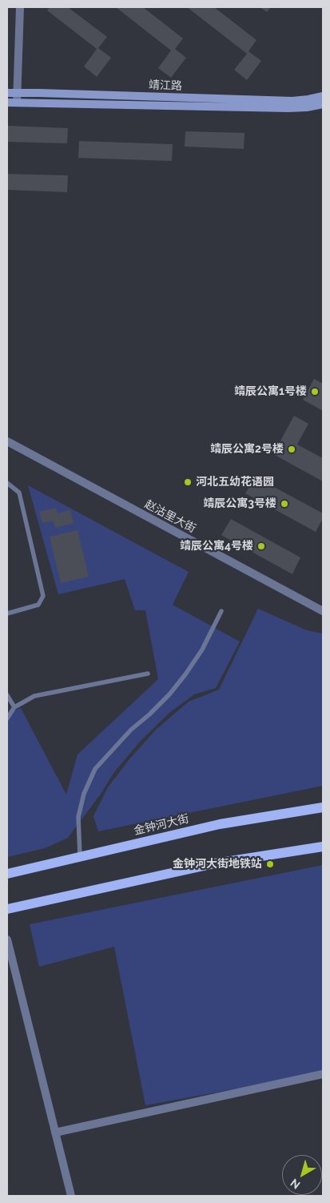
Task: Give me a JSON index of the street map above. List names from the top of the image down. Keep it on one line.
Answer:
{"streets":{"main road":["靖江路","金钟河大街"],"street":["赵沽里大街"]},"places":["靖辰公寓1号楼","靖辰公寓2号楼","河北五幼花语园","靖辰公寓3号楼","靖辰公寓4号楼","金钟河大街地铁站"],"north":"bottom left"}
